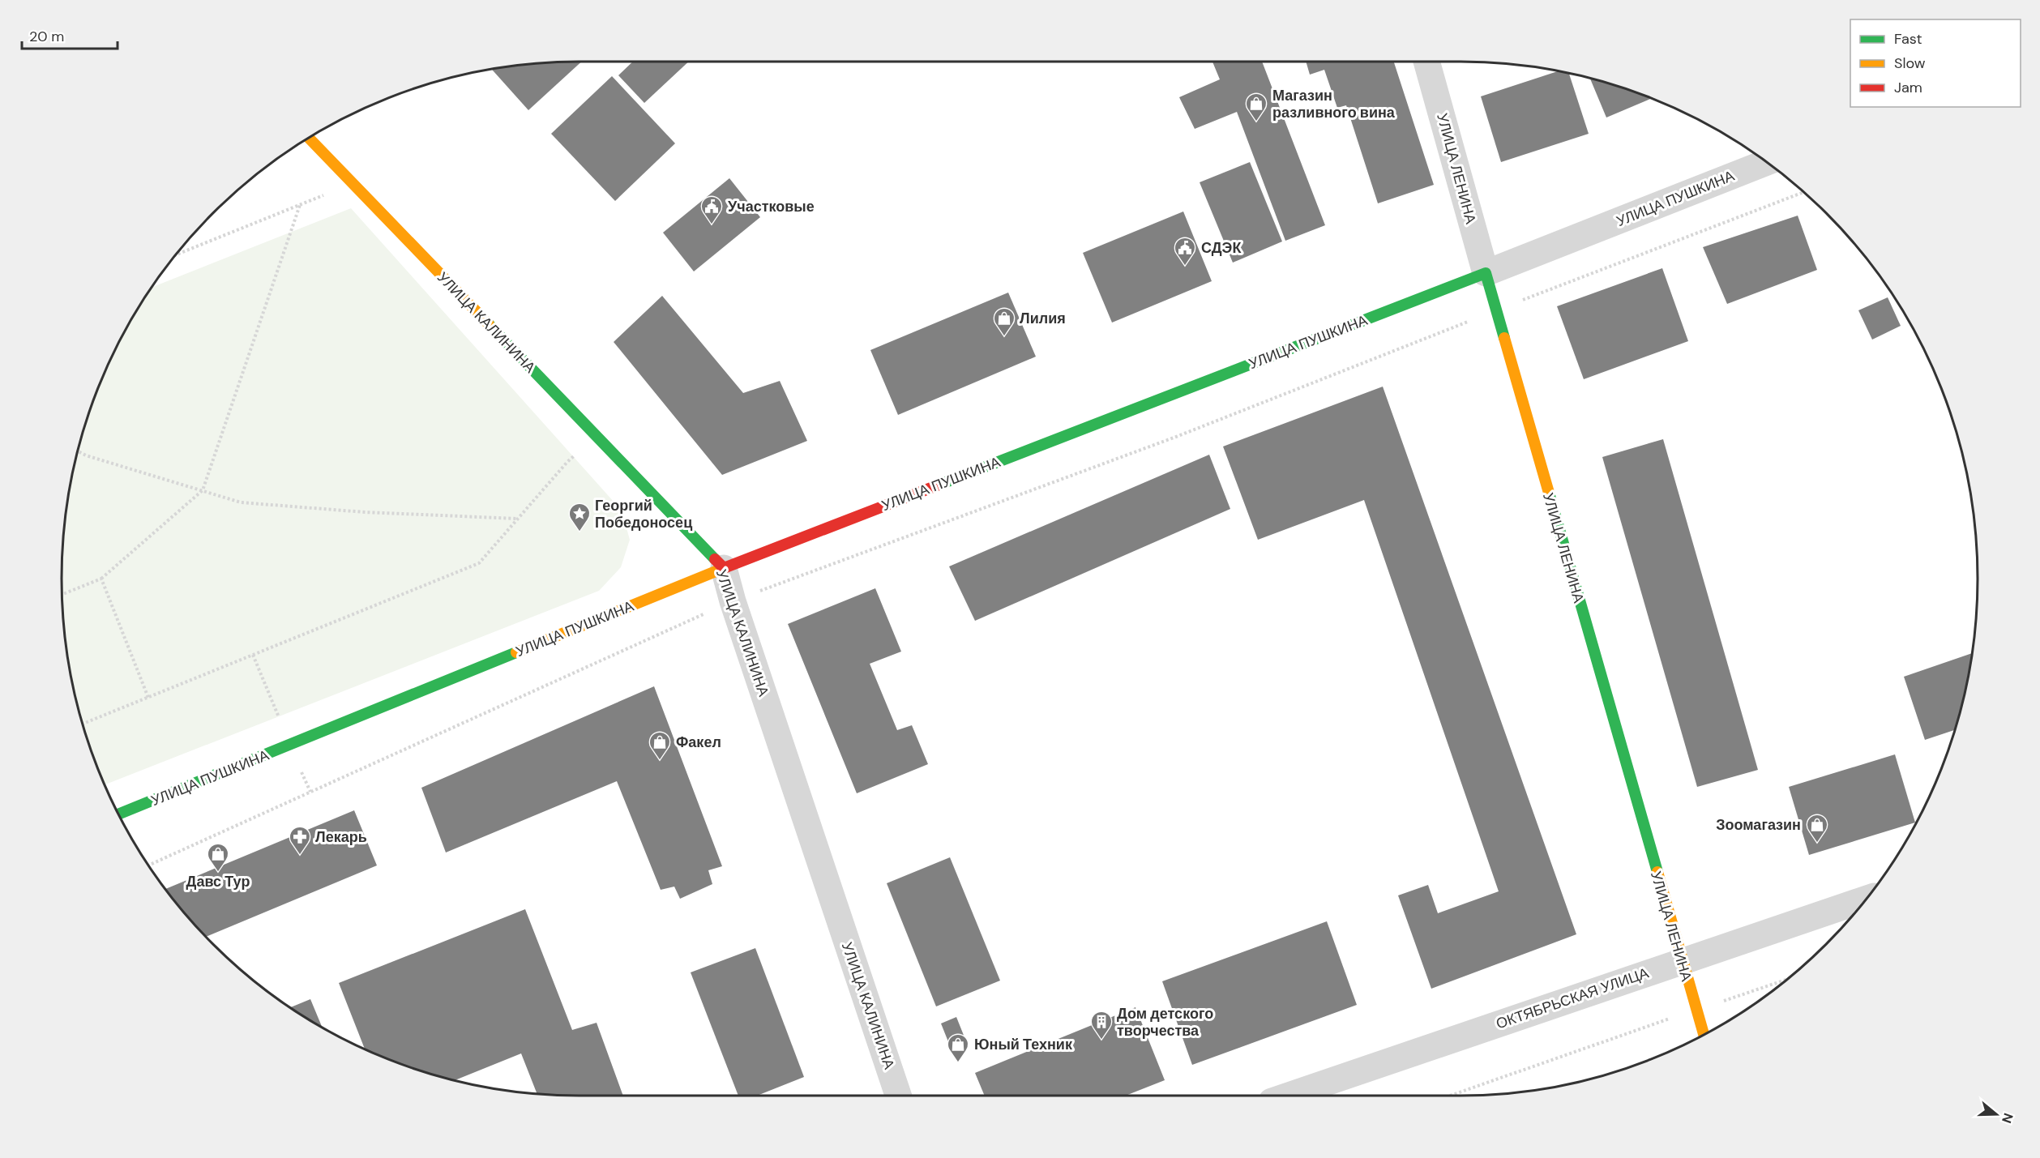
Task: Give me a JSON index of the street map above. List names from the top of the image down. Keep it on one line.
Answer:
{"streets":{"main road":["УЛИЦА ЛЕНИНА","УЛИЦА ПУШКИНА","УЛИЦА КАЛИНИНА"],"street":["ОКТЯБРЬСКАЯ УЛИЦА"]},"crossings":[["УЛИЦА ЛЕНИНА","УЛИЦА ПУШКИНА"],["УЛИЦА ЛЕНИНА","ОКТЯБРЬСКАЯ УЛИЦА"],["УЛИЦА ПУШКИНА","УЛИЦА КАЛИНИНА"]],"places":{"shop":["Магазин разливного вина","Лилия","Факел","Зоомагазин","Давс Тур","Юный Техник"],"public building":["Участковые","СДЭК"],"place":["Георгий Победоносец"],"pharmacy":["Лекарь"],"building":["Дом детского творчества"]},"legend":["Fast","Slow","Jam"],"scale_bar":"20 m","north":"right"}
